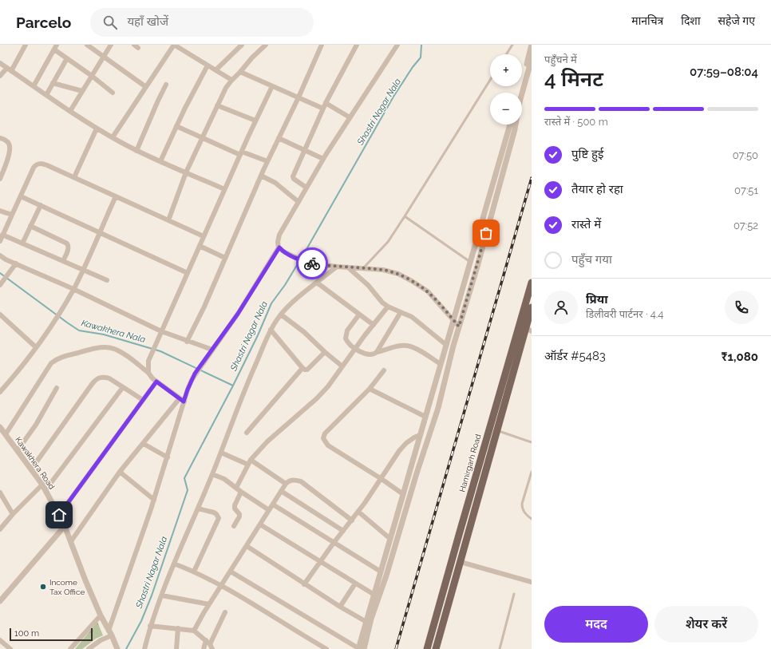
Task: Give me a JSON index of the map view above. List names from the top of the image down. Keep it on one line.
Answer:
{"streets":{"main road":["Hamirgarh Road"],"street":["Kawakhera Road"]},"water":["Shastri Nagar Nala","Kawakhera Nala"],"places":["Income Tax Office"],"scale_bar":"100 m","page":{"header":"Parcelo","search":"यहाँ खोजें","nav":["मानचित्र","दिशा","सहेजे गए"],"heading":["4 मिनट","पहुँचने में","07:59–08:04"],"panel":["प्रिया","डिलीवरी पार्टनर · 4.4","ऑर्डर #5483","₹1,080"],"map_buttons":["+","−"],"bar":"रास्ते में · 500 m","list":[["पुष्टि हुई","07:50"],["तैयार हो रहा","07:51"],["रास्ते में","07:52"],"पहुँच गया"],"buttons":["मदद","शेयर करें"],"scale":"100 m"}}
